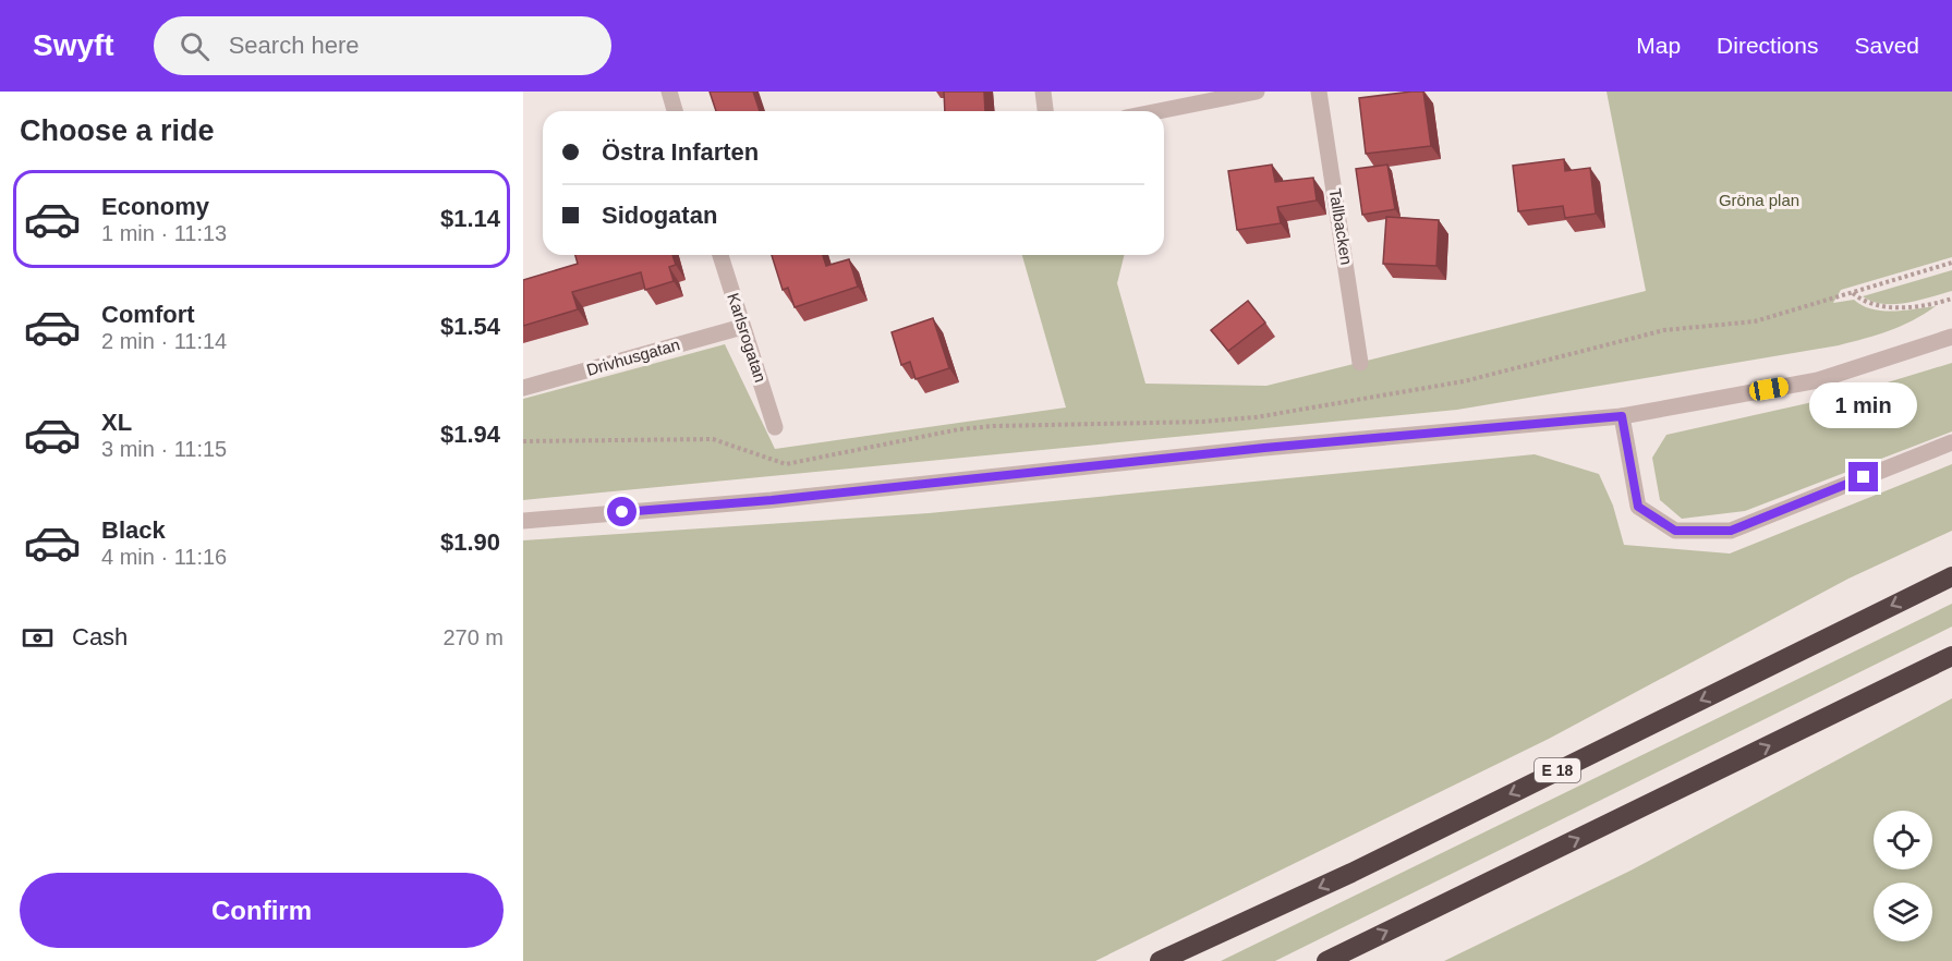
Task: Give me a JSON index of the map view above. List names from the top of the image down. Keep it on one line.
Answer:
{"streets":{"highway":["E 18"],"street":["Tallbacken","Karlsrogatan","Drivhusgatan"]},"crossings":[["Karlsrogatan","Drivhusgatan"]],"parks":["Gröna plan"],"page":{"header":"Swyft","search":"Search here","nav":["Map","Directions","Saved"],"heading":"Choose a ride","banner":["Östra Infarten","Sidogatan"],"list":[{"name":"Economy","note":"1 min · 11:13","value":"$1.14"},{"name":"Comfort","note":"2 min · 11:14","value":"$1.54"},{"name":"XL","note":"3 min · 11:15","value":"$1.94"},{"name":"Black","note":"4 min · 11:16","value":"$1.90"}],"bubble":"1 min","pay":["Cash","270 m"],"buttons":"Confirm"}}
